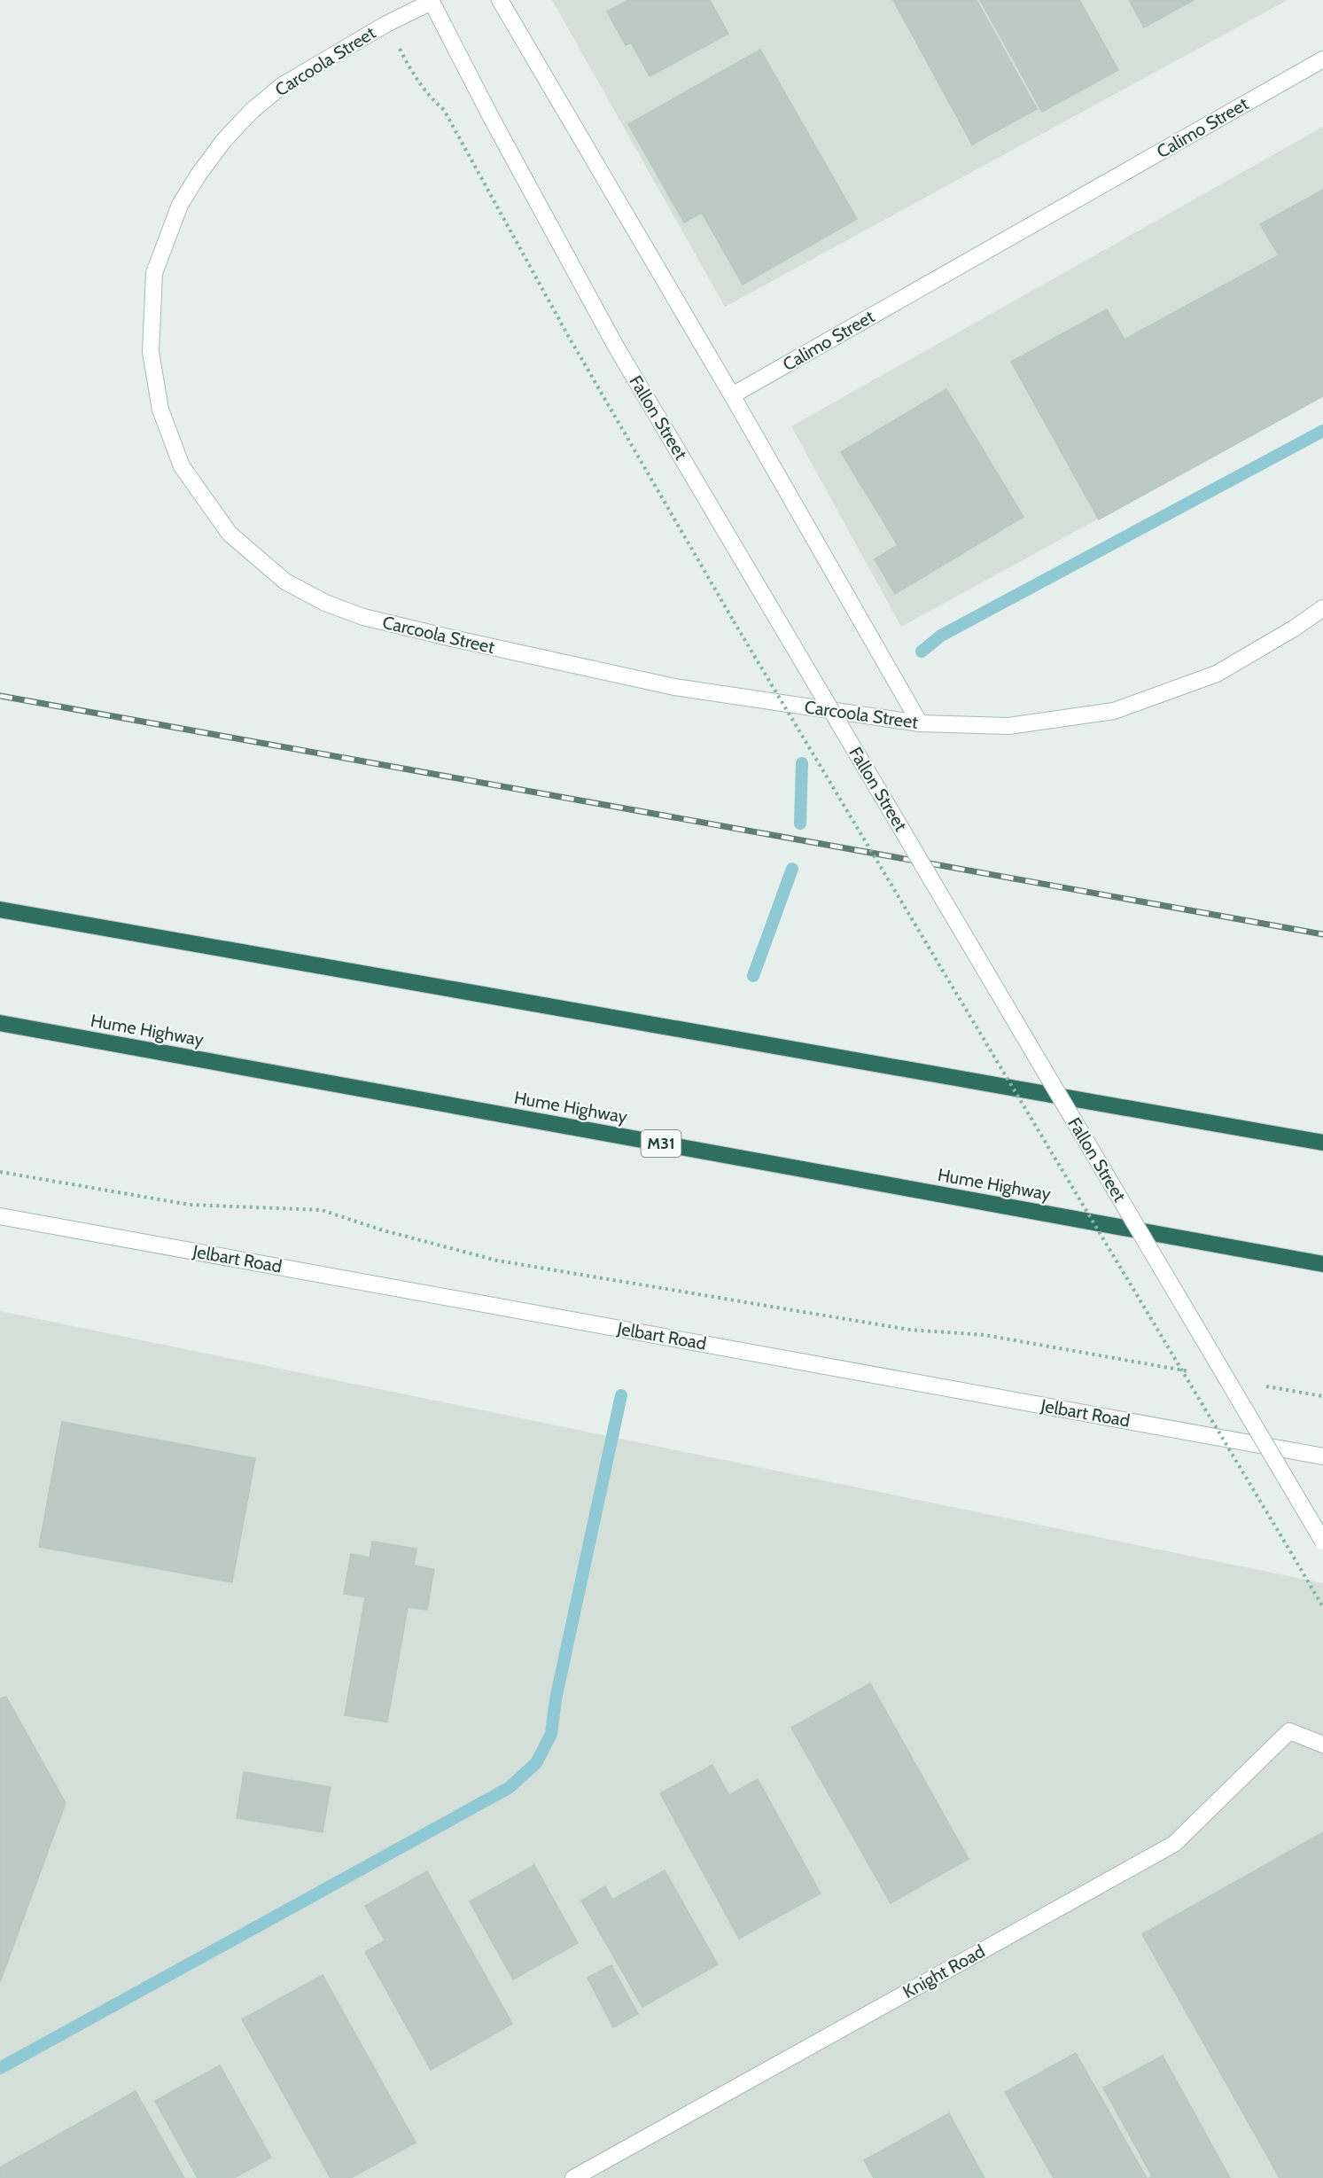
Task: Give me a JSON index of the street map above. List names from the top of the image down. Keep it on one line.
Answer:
{"streets":{"highway":["Hume Highway","M31"],"street":["Carcoola Street","Calimo Street","Fallon Street","Jelbart Road","Knight Road"]},"crossings":[["Carcoola Street","Fallon Street"]]}
